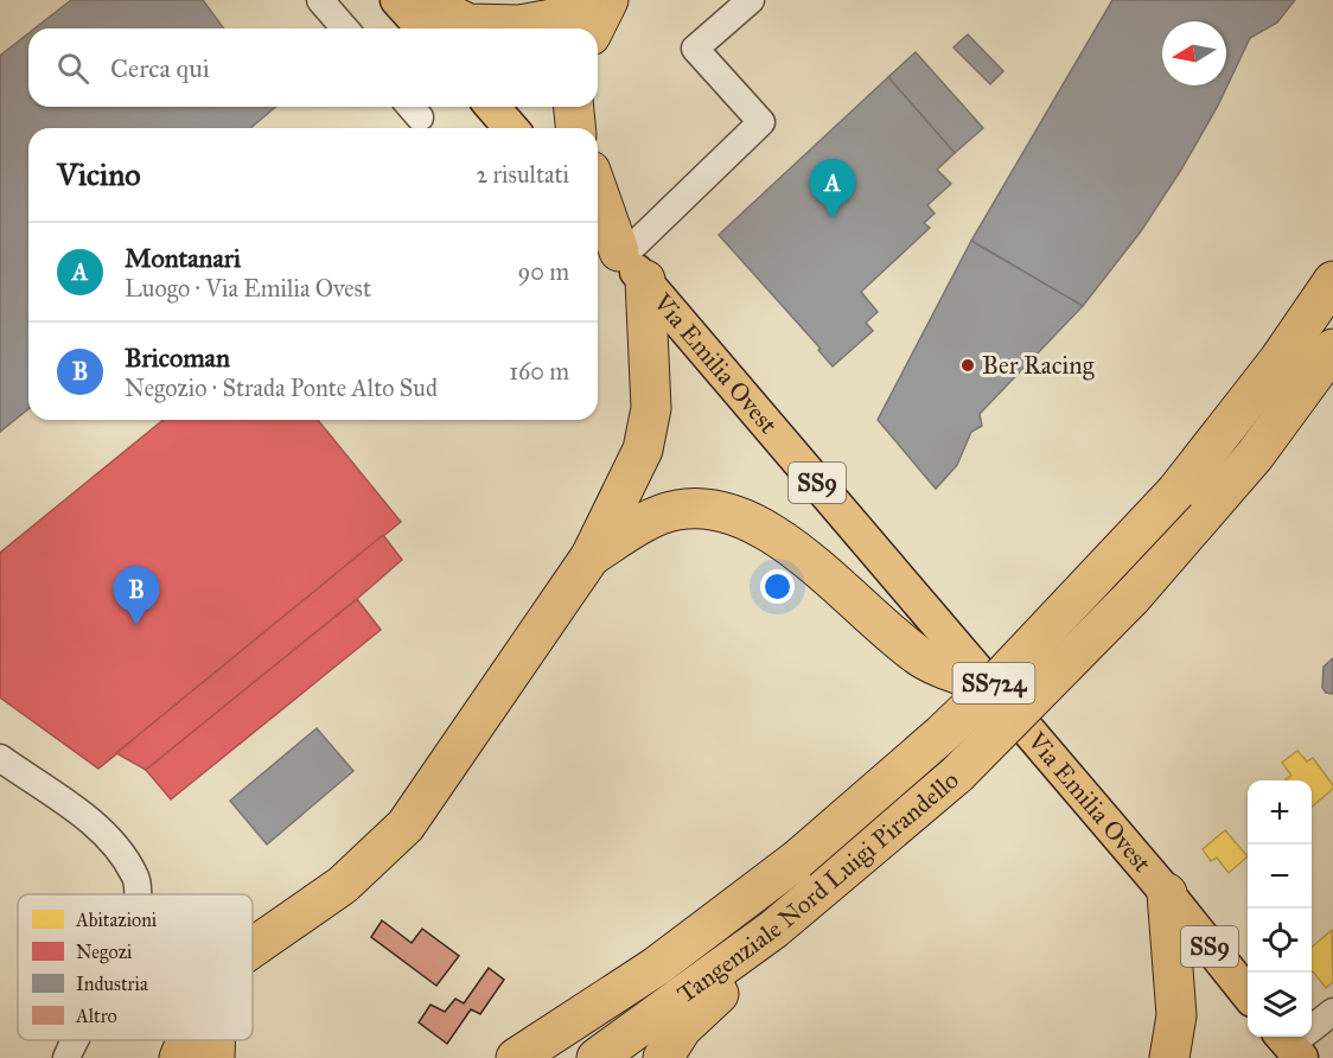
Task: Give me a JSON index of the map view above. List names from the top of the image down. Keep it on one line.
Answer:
{"streets":{"highway":["SS724","Tangenziale Nord Luigi Pirandello"],"main road":["Via Emilia Ovest","SS9"]},"places":["Ber Racing"],"legend":["Abitazioni","Negozi","Industria","Altro"],"north":"left","page":{"search":"Cerca qui","heading":["Vicino","2 risultati"],"pins":["A","B"],"list":[{"mark":"A","name":"Montanari","note":"Luogo · Via Emilia Ovest","value":"90 m"},{"mark":"B","name":"Bricoman","note":"Negozio · Strada Ponte Alto Sud","value":"160 m"}],"map_buttons":["+","−"]}}
